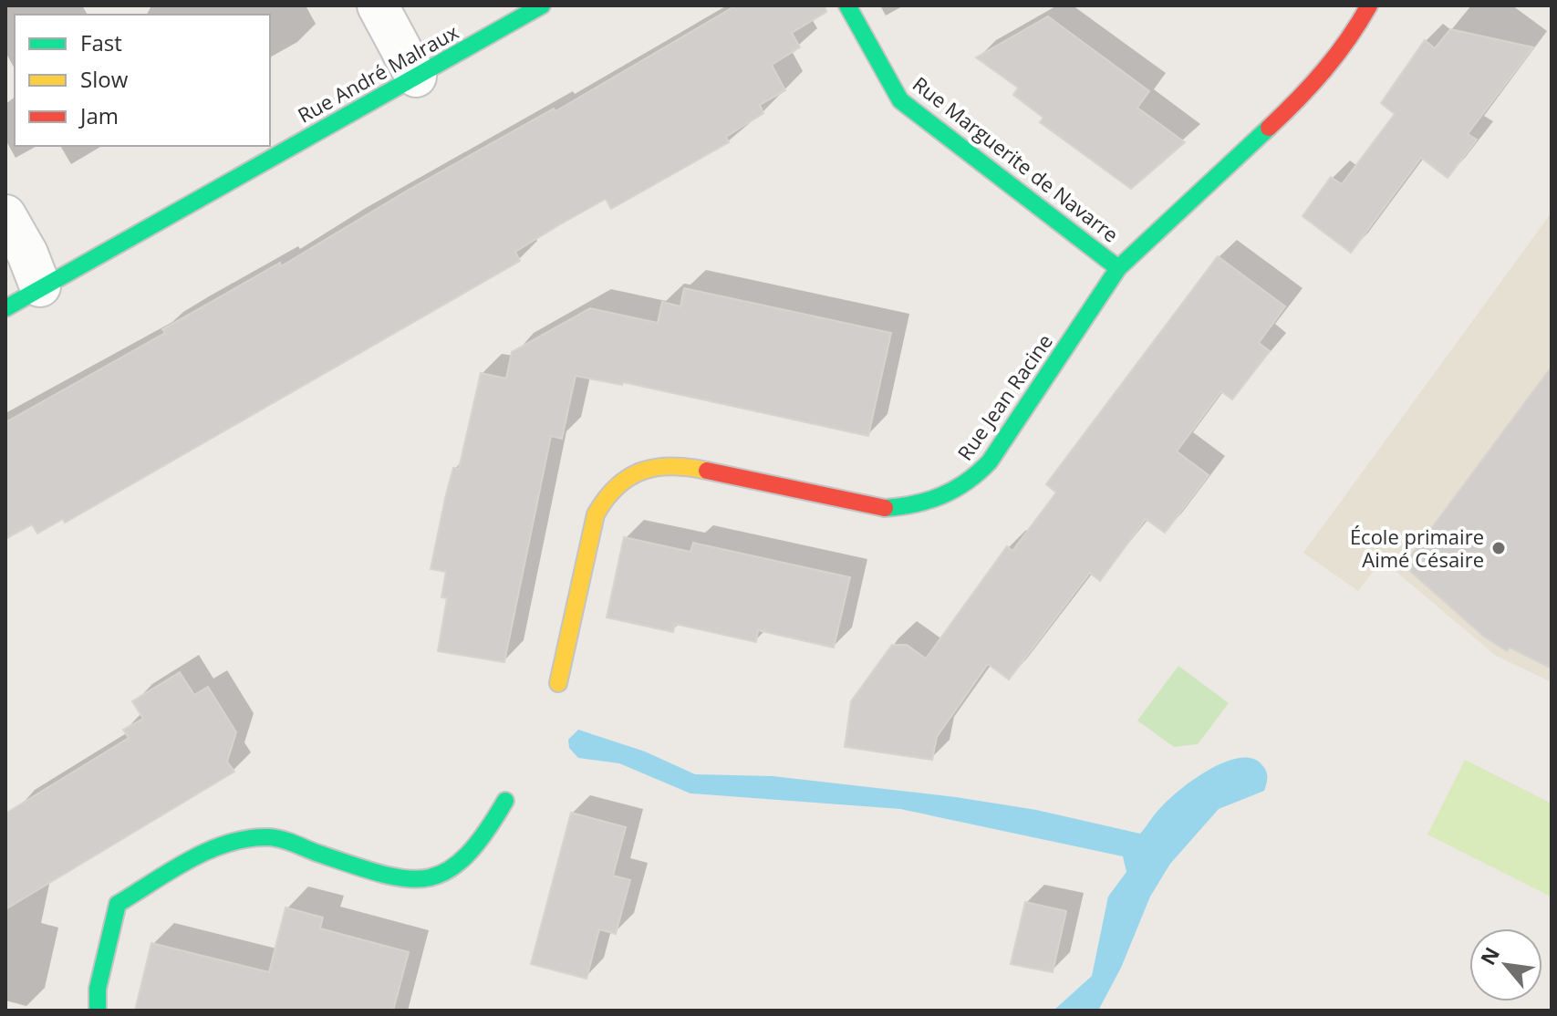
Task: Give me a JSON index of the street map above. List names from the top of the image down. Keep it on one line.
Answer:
{"streets":{"street":["Rue André Malraux","Rue Marguerite de Navarre","Rue Jean Racine"]},"crossings":[["Rue Marguerite de Navarre","Rue Jean Racine"]],"places":["École primaire Aimé Césaire"],"legend":["Fast","Slow","Jam"],"north":"top left"}
